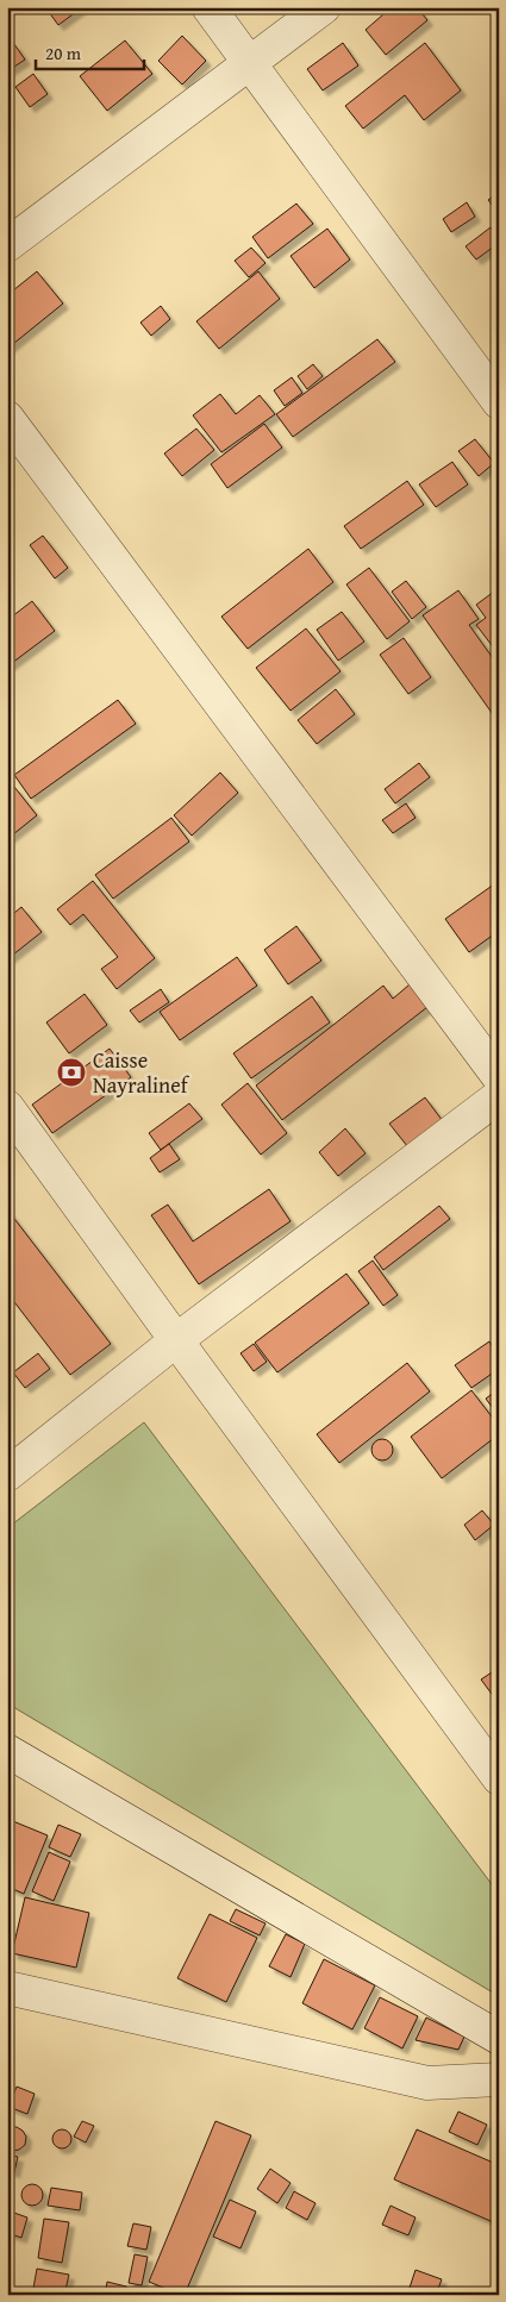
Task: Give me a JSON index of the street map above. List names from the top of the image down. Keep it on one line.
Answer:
{"places":{"bank":["Caisse Nayralinef"]},"scale_bar":"20 m"}
